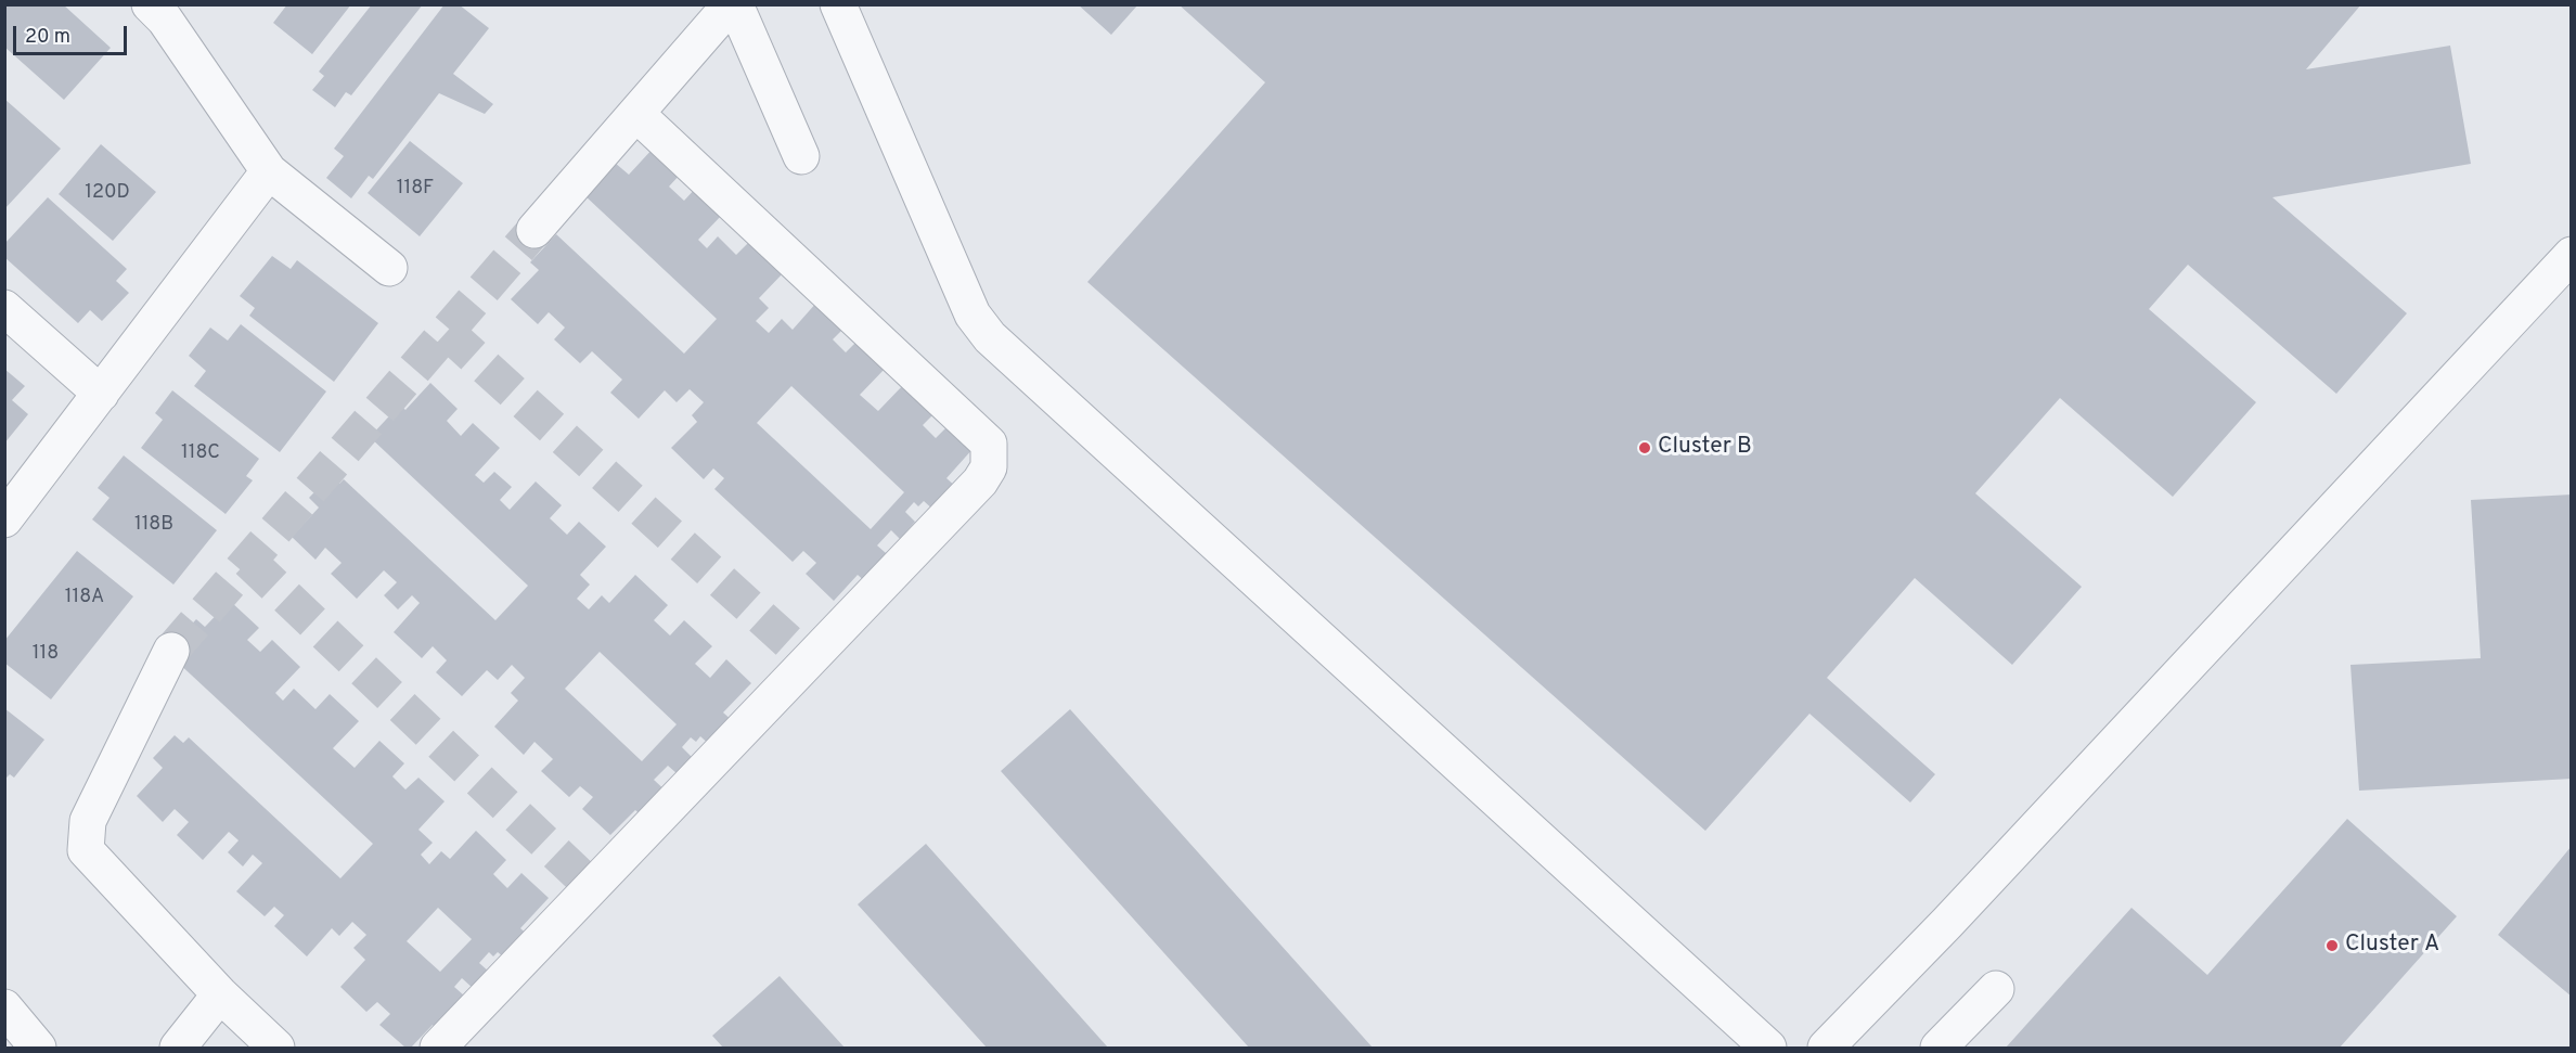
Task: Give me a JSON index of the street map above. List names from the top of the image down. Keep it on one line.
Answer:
{"places":["Cluster B","Cluster A"],"house_numbers":["118F","120D","118C","118B","118A","118"],"scale_bar":"20 m"}
